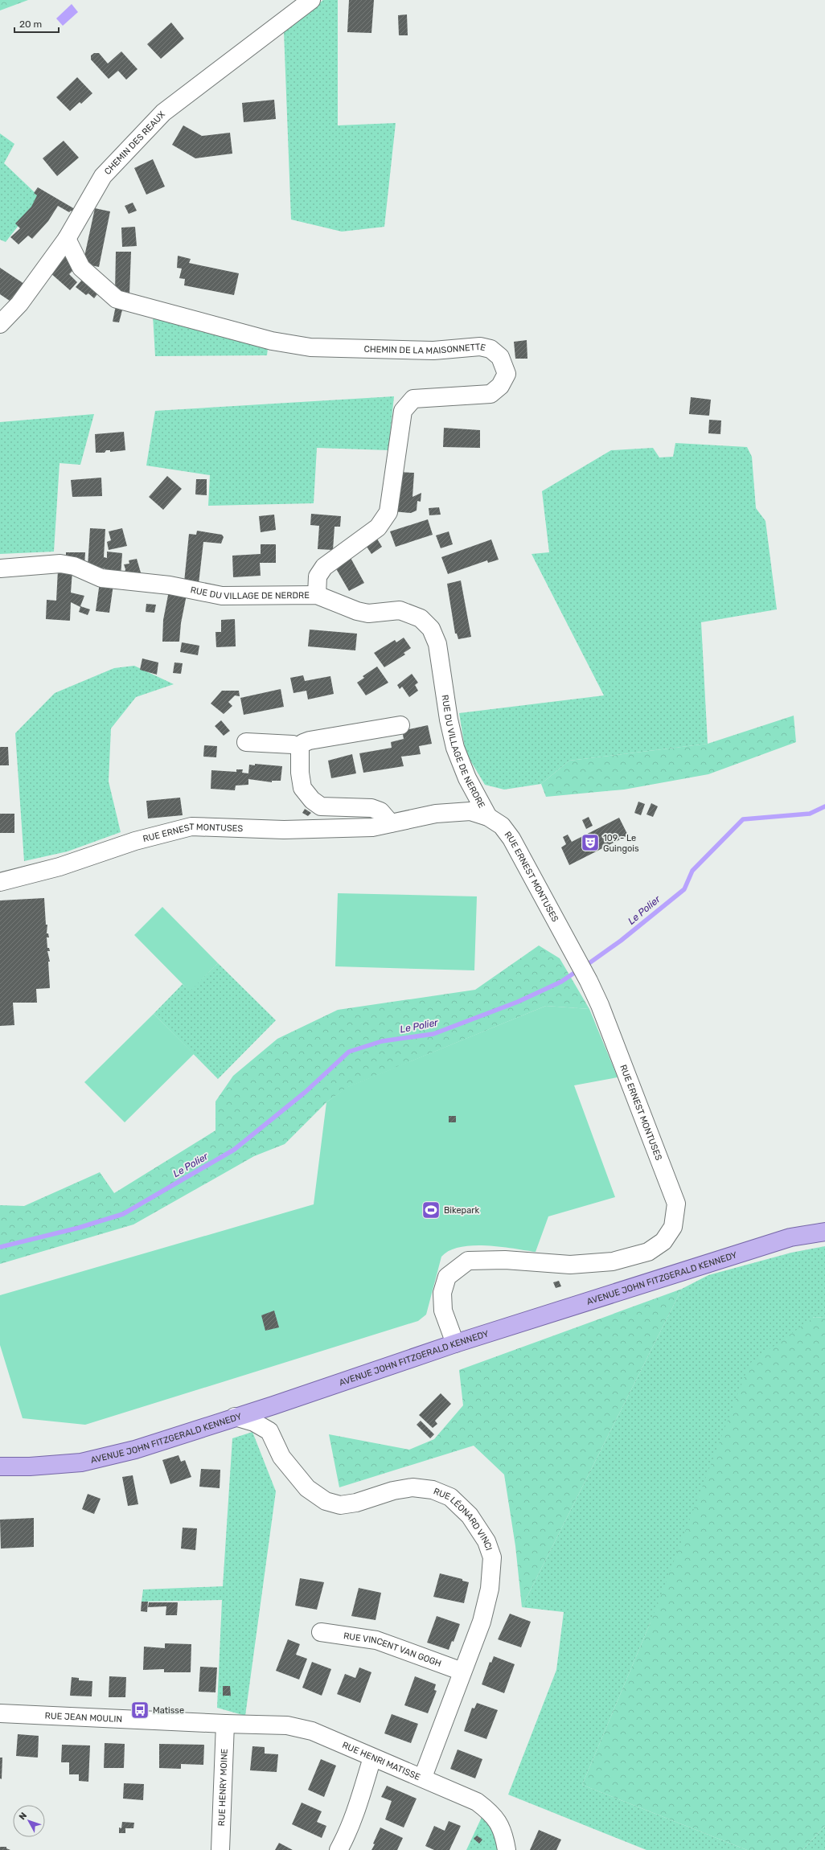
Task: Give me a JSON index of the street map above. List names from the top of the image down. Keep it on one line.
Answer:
{"streets":{"main road":["AVENUE JOHN FITZGERALD KENNEDY"],"street":["CHEMIN DES REAUX","CHEMIN DE LA MAISONNETTE","RUE DU VILLAGE DE NERDRE","RUE ERNEST MONTUSES","RUE LÉONARD VINCI","RUE VINCENT VAN GOGH","RUE JEAN MOULIN","RUE HENRI MATISSE","RUE HENRY MOINE"]},"crossings":[["CHEMIN DES REAUX","CHEMIN DE LA MAISONNETTE"],["CHEMIN DE LA MAISONNETTE","RUE DU VILLAGE DE NERDRE"],["RUE DU VILLAGE DE NERDRE","RUE ERNEST MONTUSES"],["RUE ERNEST MONTUSES","AVENUE JOHN FITZGERALD KENNEDY"],["AVENUE JOHN FITZGERALD KENNEDY","RUE LÉONARD VINCI"],["RUE LÉONARD VINCI","RUE VINCENT VAN GOGH"],["RUE LÉONARD VINCI","RUE HENRI MATISSE"],["RUE JEAN MOULIN","RUE HENRI MATISSE"],["RUE JEAN MOULIN","RUE HENRY MOINE"],["RUE HENRI MATISSE","RUE HENRY MOINE"]],"water":["Le Polier"],"places":{"theatre":["109 - Le Guingois"],"sports":["Bikepark"],"bus stop":["Matisse"]},"scale_bar":"20 m","north":"top left"}
